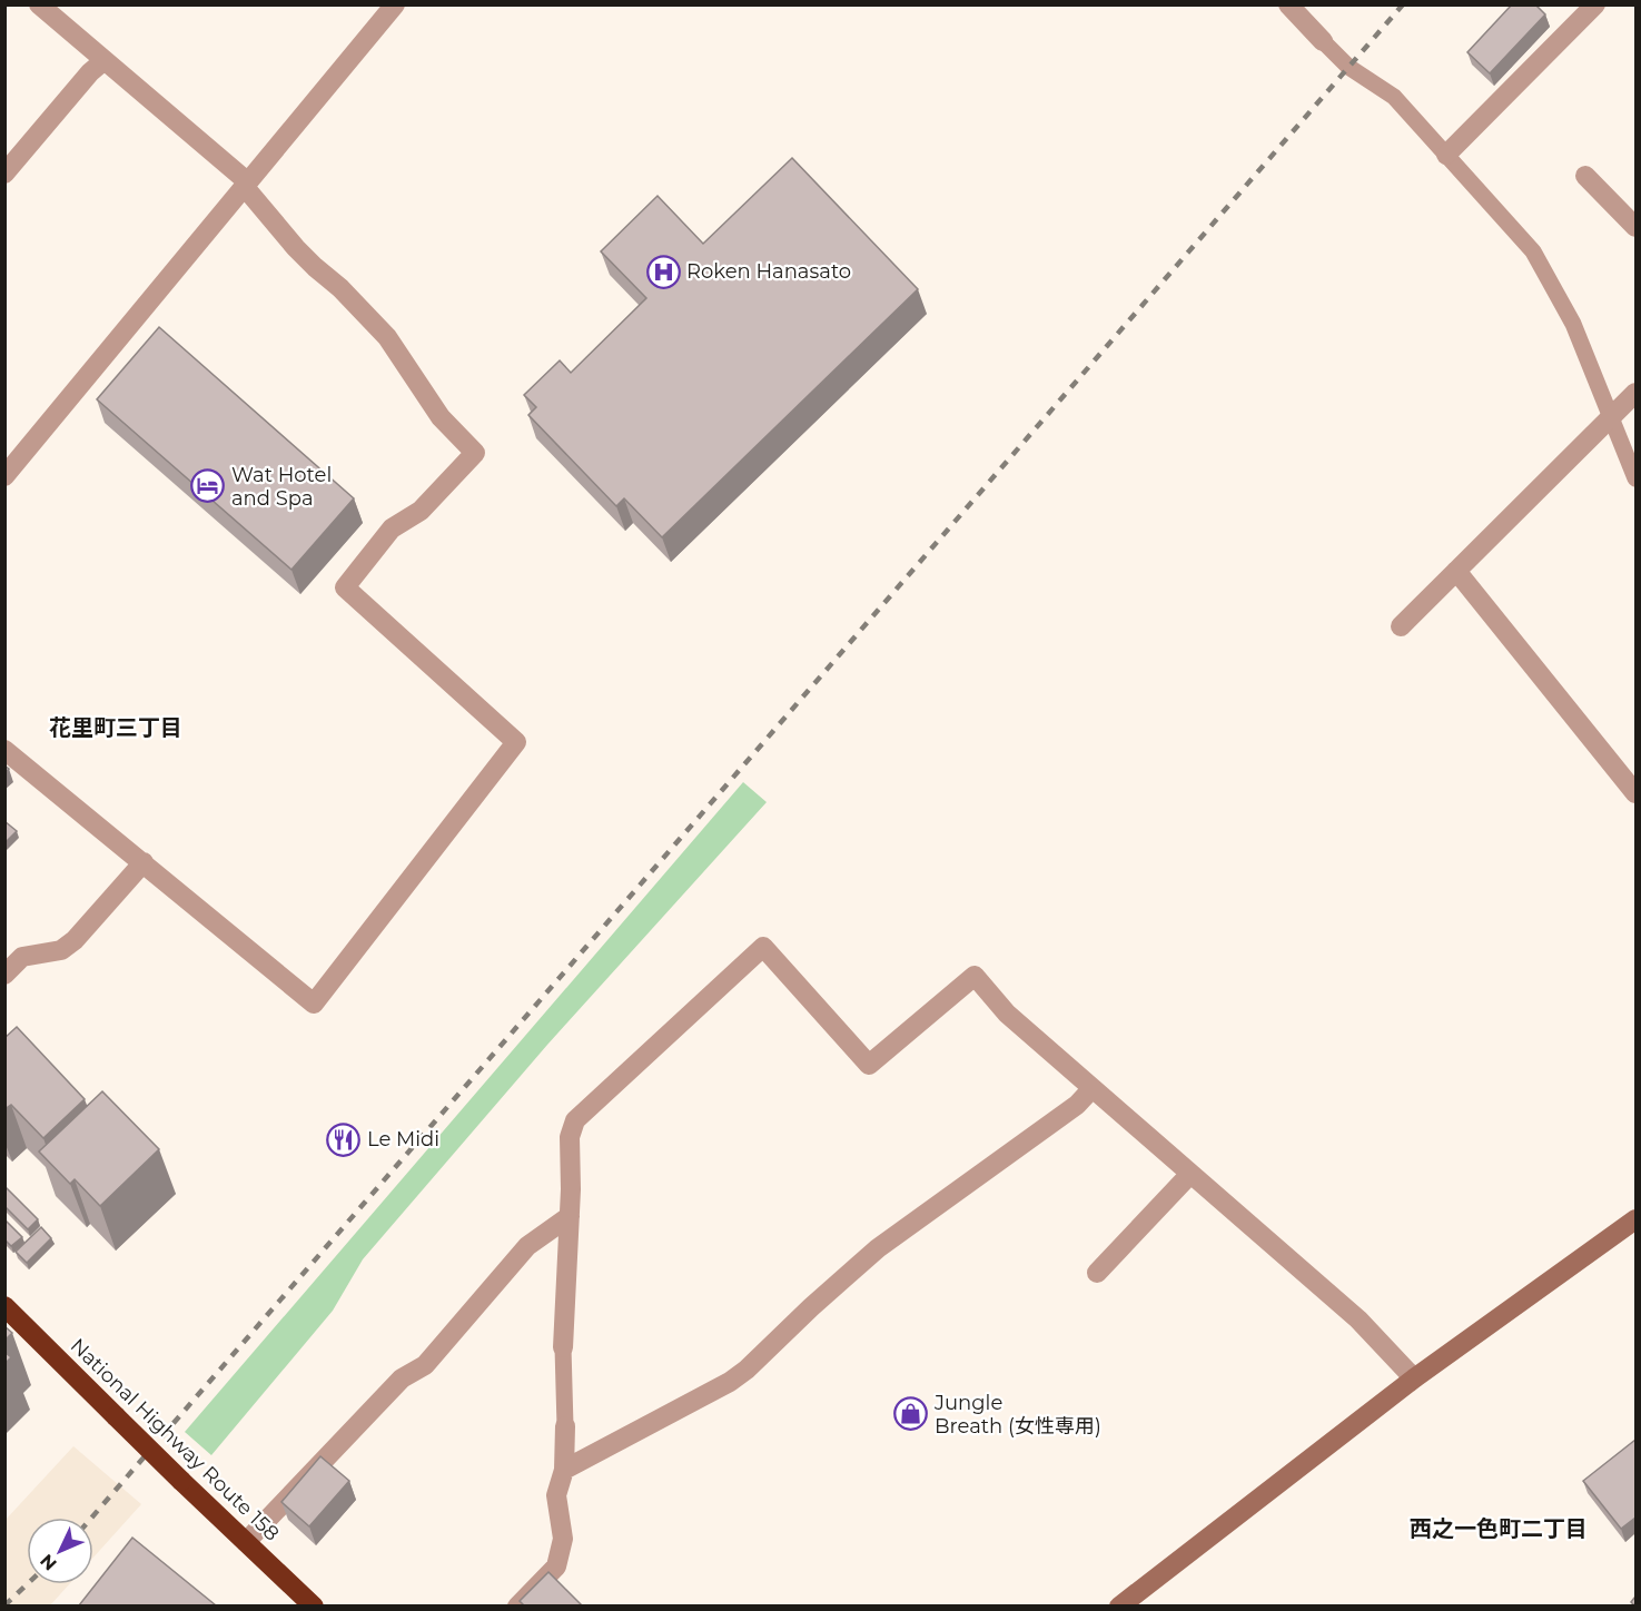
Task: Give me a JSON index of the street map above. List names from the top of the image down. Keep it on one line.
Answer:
{"streets":{"highway":["National Highway Route 158"]},"districts":["花里町三丁目","西之一色町二丁目"],"places":{"hospital":["Roken Hanasato"],"hotel":["Wat Hotel and Spa"],"restaurant":["Le Midi"],"shop":["Jungle Breath (女性専用)"]},"north":"bottom left"}
